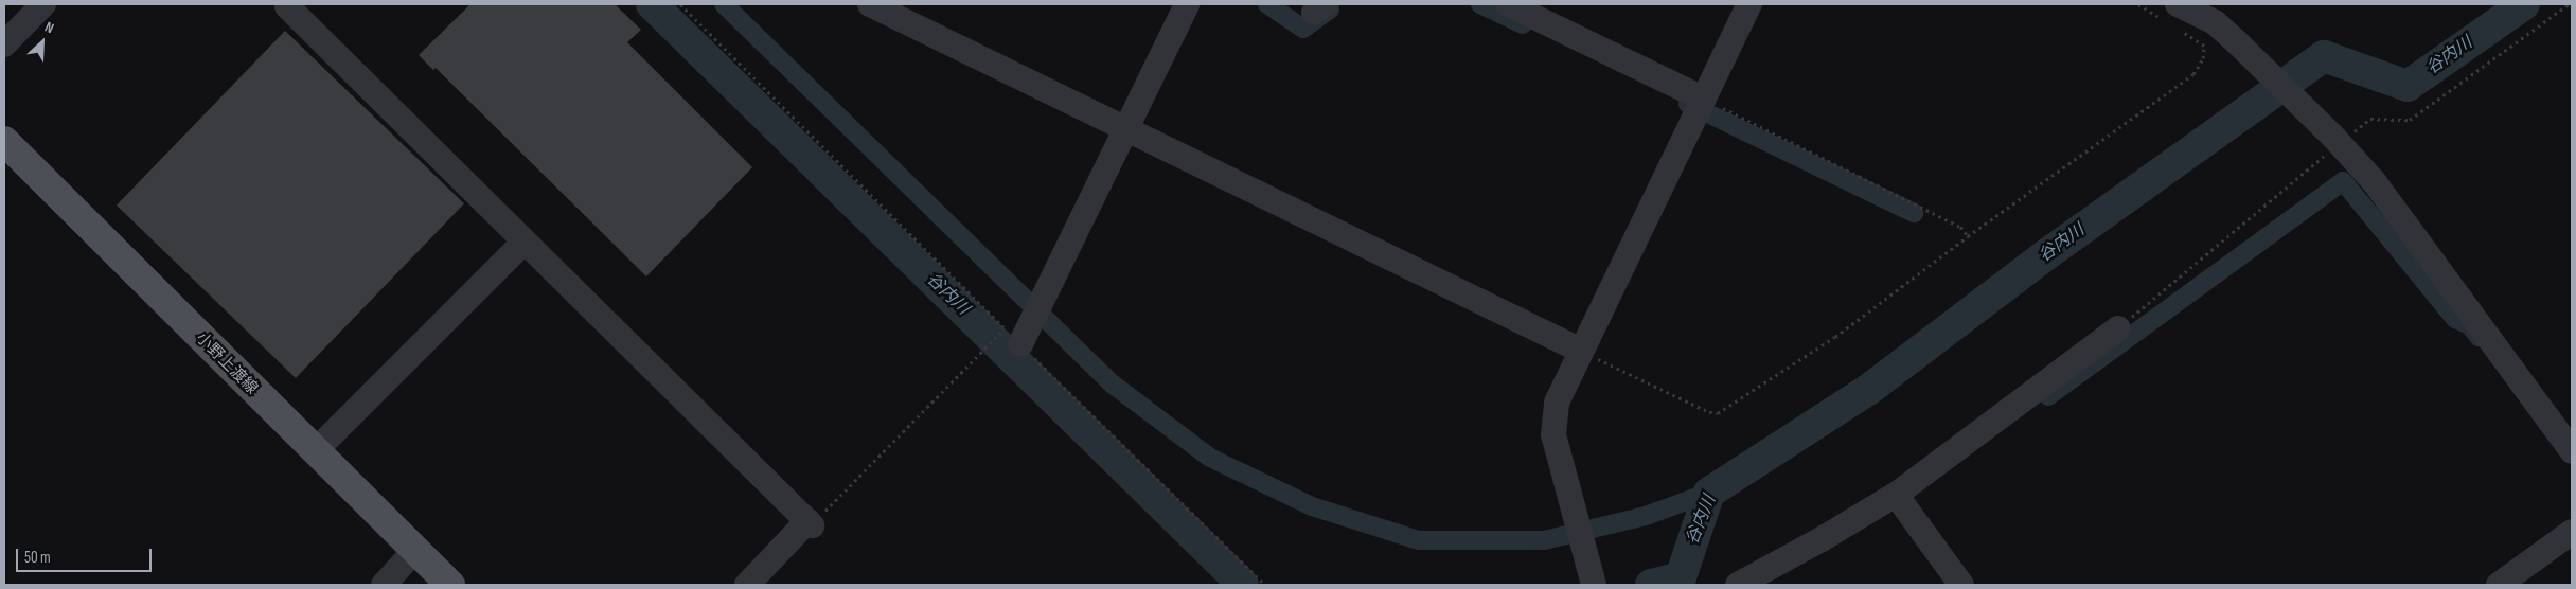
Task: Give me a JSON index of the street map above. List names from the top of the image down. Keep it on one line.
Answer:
{"streets":{"main road":["小野上渡線"]},"water":["谷内川"],"scale_bar":"50 m","north":"top right"}
